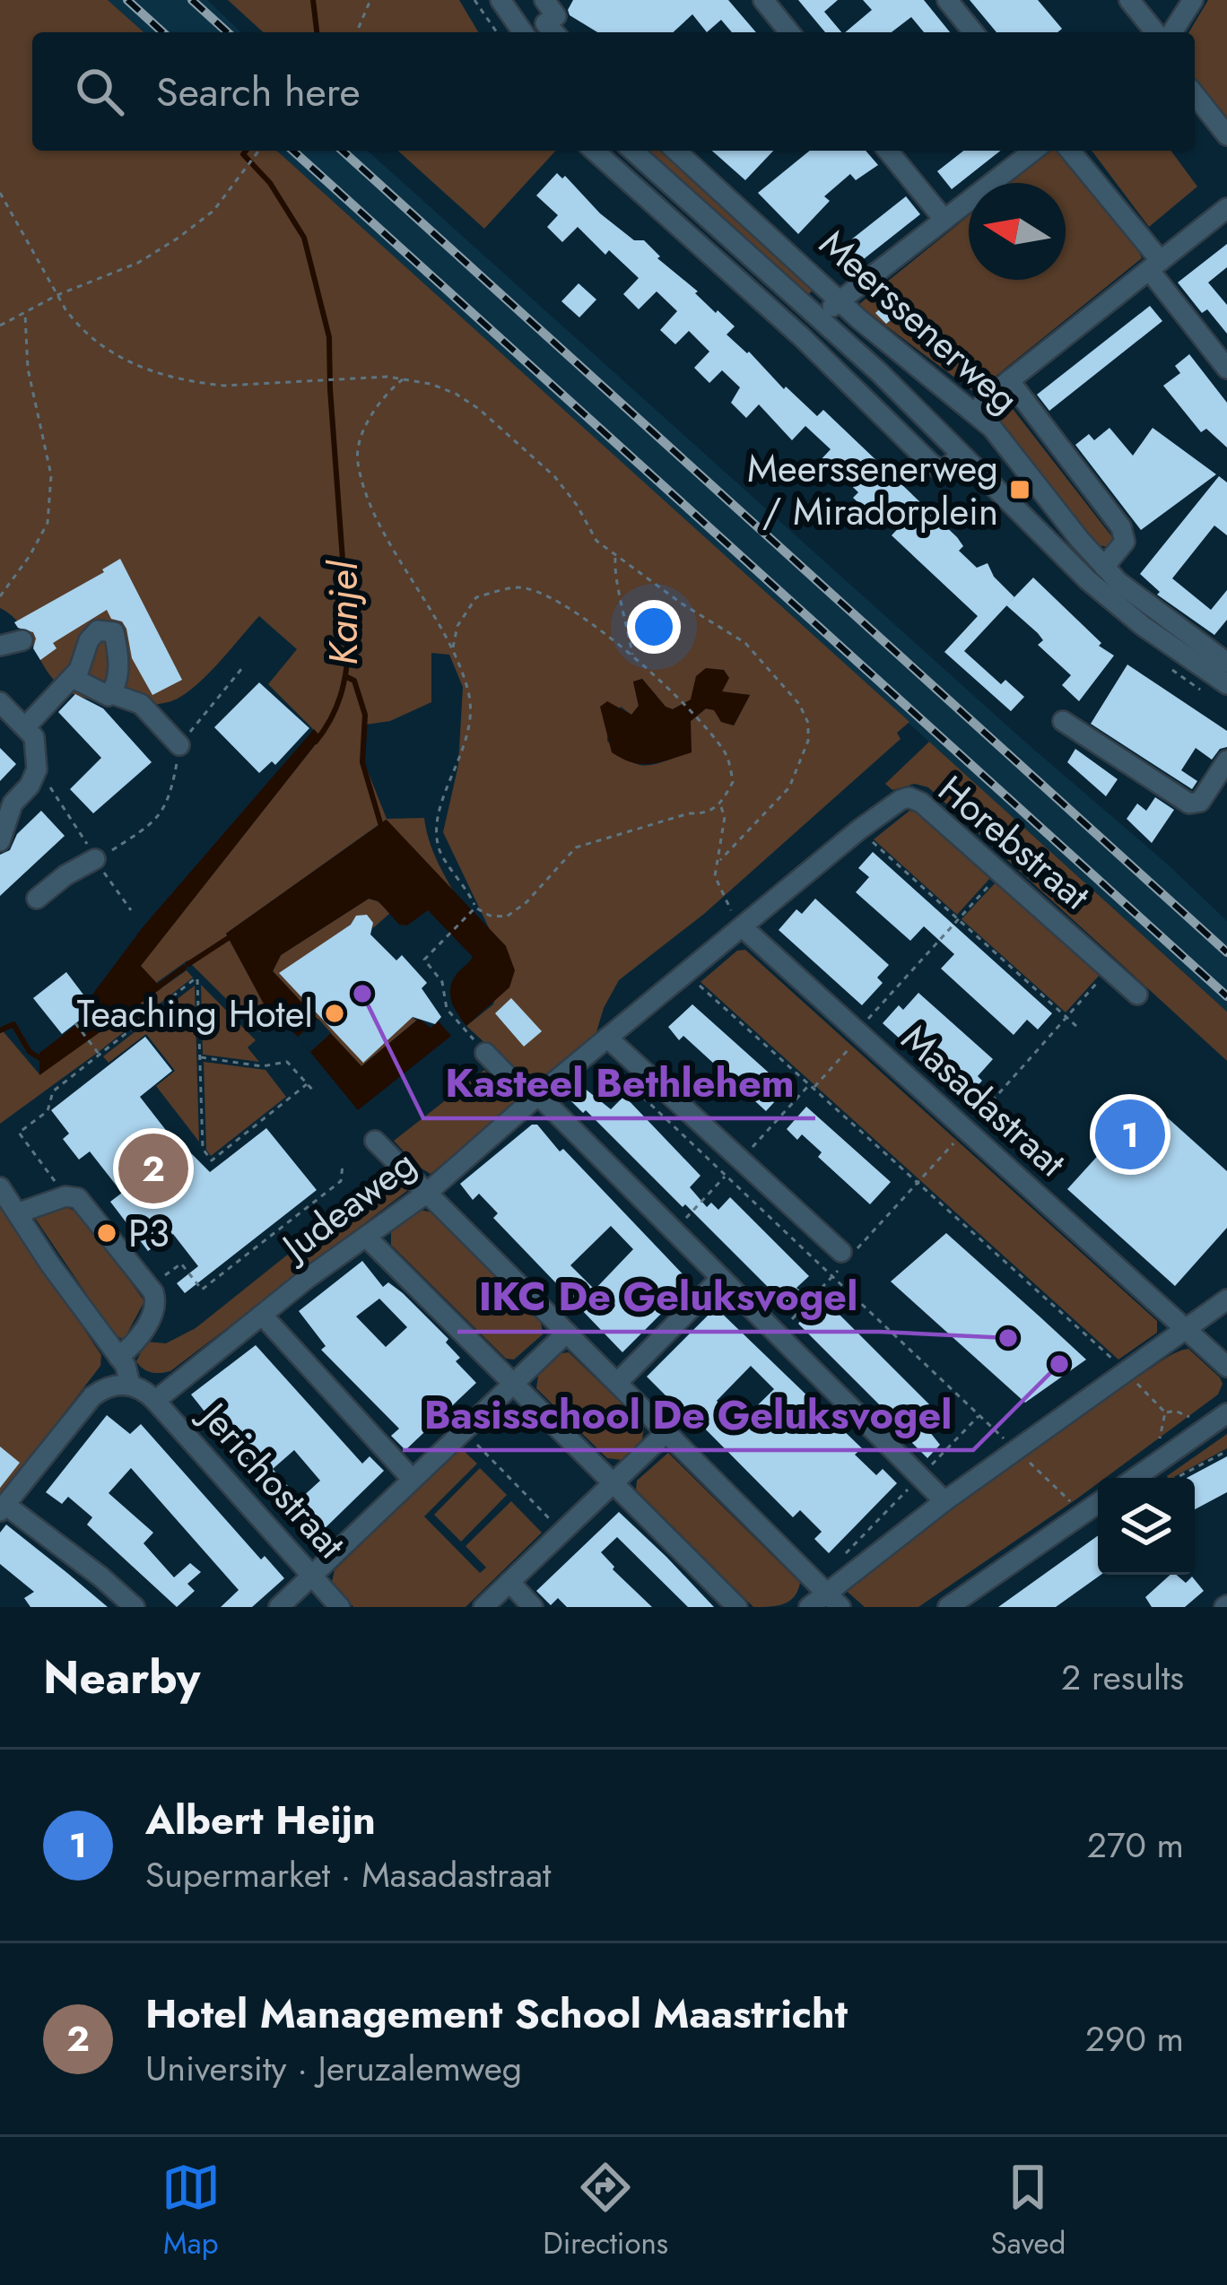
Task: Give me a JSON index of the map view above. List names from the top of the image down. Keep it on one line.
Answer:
{"streets":{"street":["Meerssenerweg","Horebstraat","Masadastraat","Judeaweg","Jerichostraat"]},"crossings":[["Horebstraat","Masadastraat"],["Horebstraat","Judeaweg"],["Masadastraat","Judeaweg"],["Judeaweg","Jerichostraat"]],"water":["Kanjel"],"places":{"transit":["Meerssenerweg / Miradorplein"],"other":["Kasteel Bethlehem","Teaching Hotel","P3","IKC De Geluksvogel","Basisschool De Geluksvogel"]},"north":"left","page":{"search":"Search here","pins":["1","2"],"heading":["Nearby","2 results"],"list":[{"mark":"1","name":"Albert Heijn","note":"Supermarket · Masadastraat","value":"270 m"},{"mark":"2","name":"Hotel Management School Maastricht","note":"University · Jeruzalemweg","value":"290 m"}],"nav":["Map","Directions","Saved"]}}
